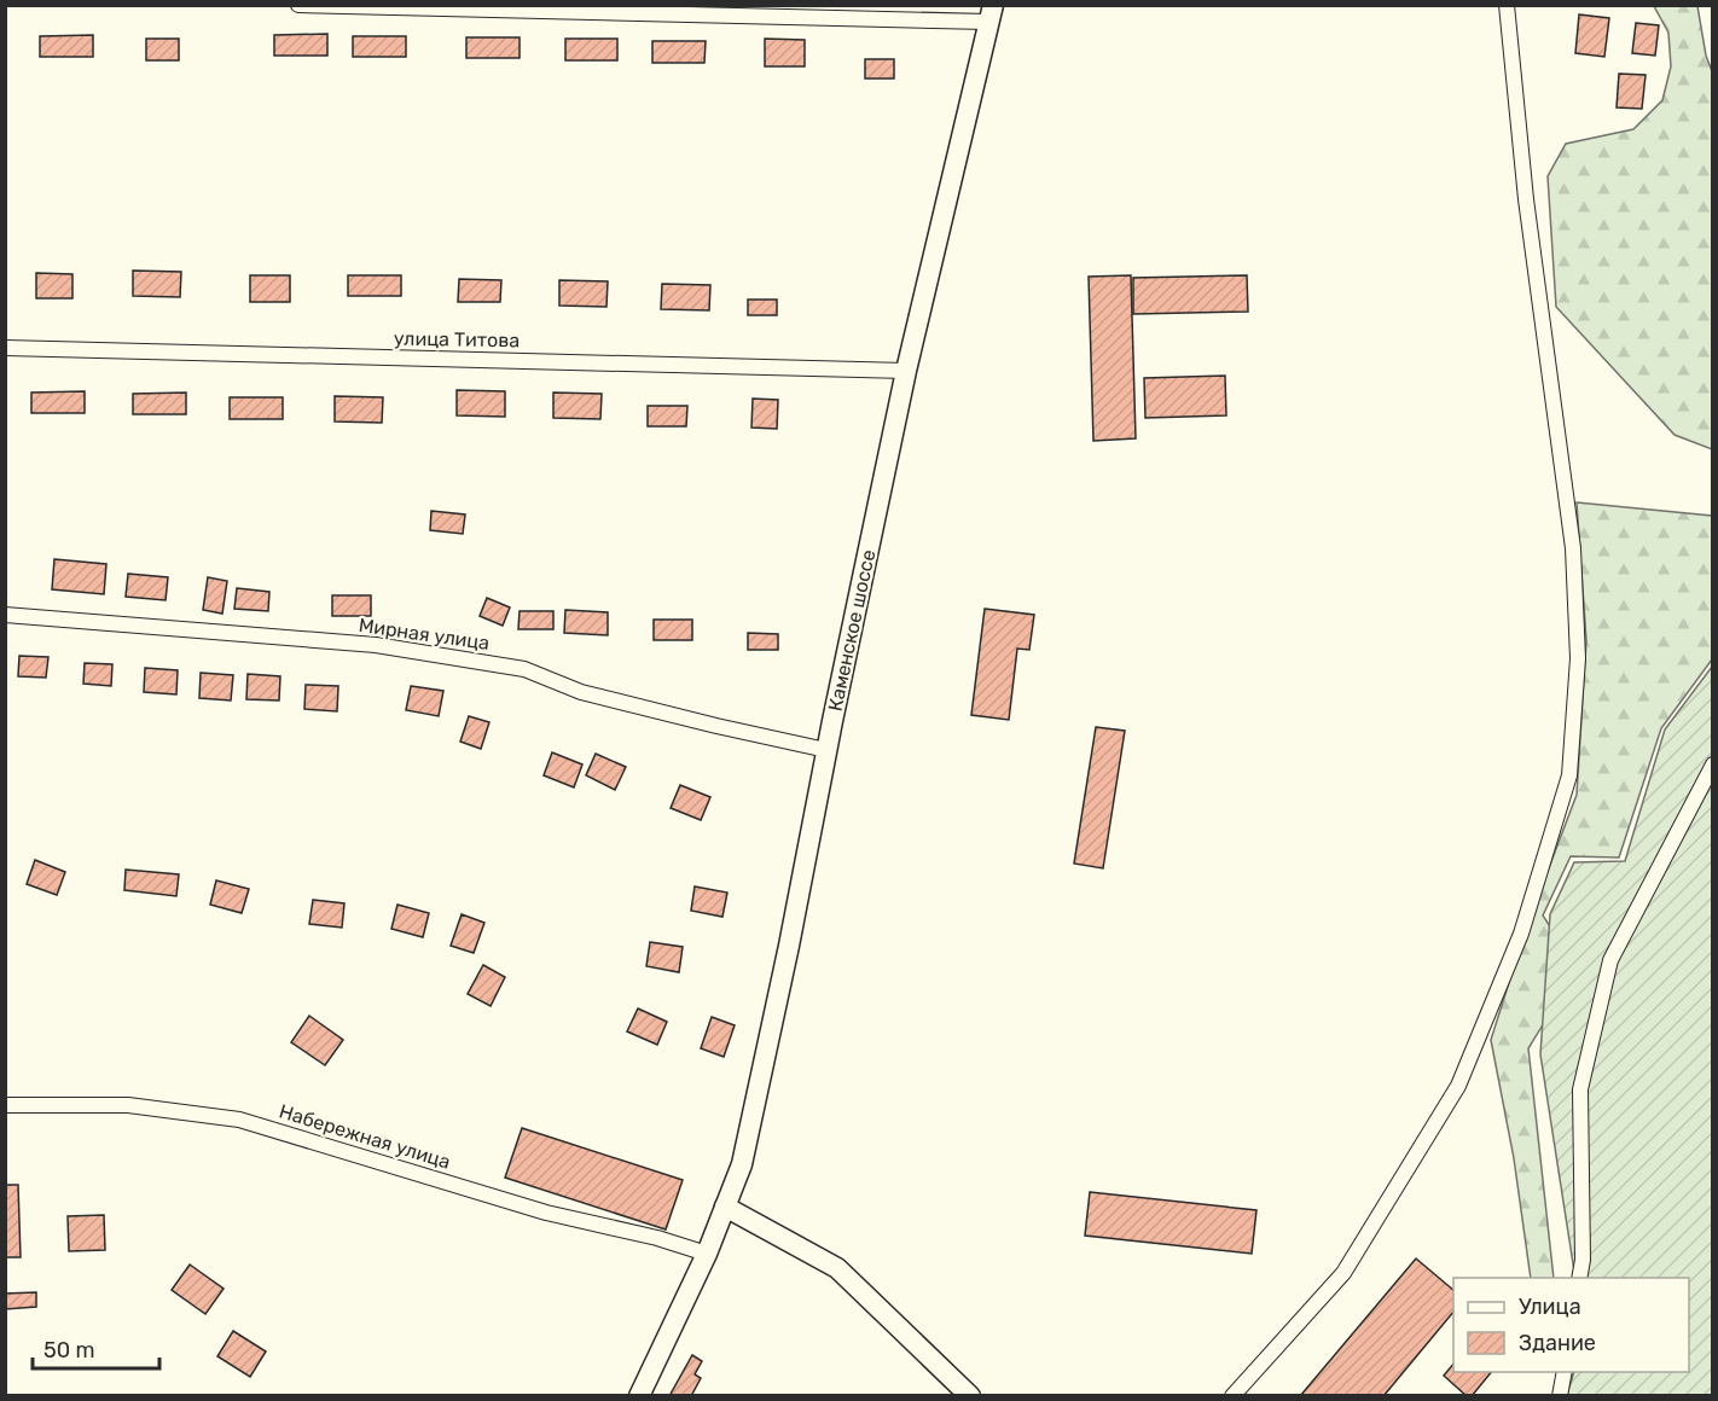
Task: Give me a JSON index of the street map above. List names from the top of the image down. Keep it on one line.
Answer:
{"streets":{"street":["улица Титова","Каменское шоссе","Мирная улица","Набережная улица"]},"crossings":[["улица Титова","Каменское шоссе"],["Каменское шоссе","Мирная улица"],["Каменское шоссе","Набережная улица"]],"legend":["Улица","Здание"],"scale_bar":"50 m"}
